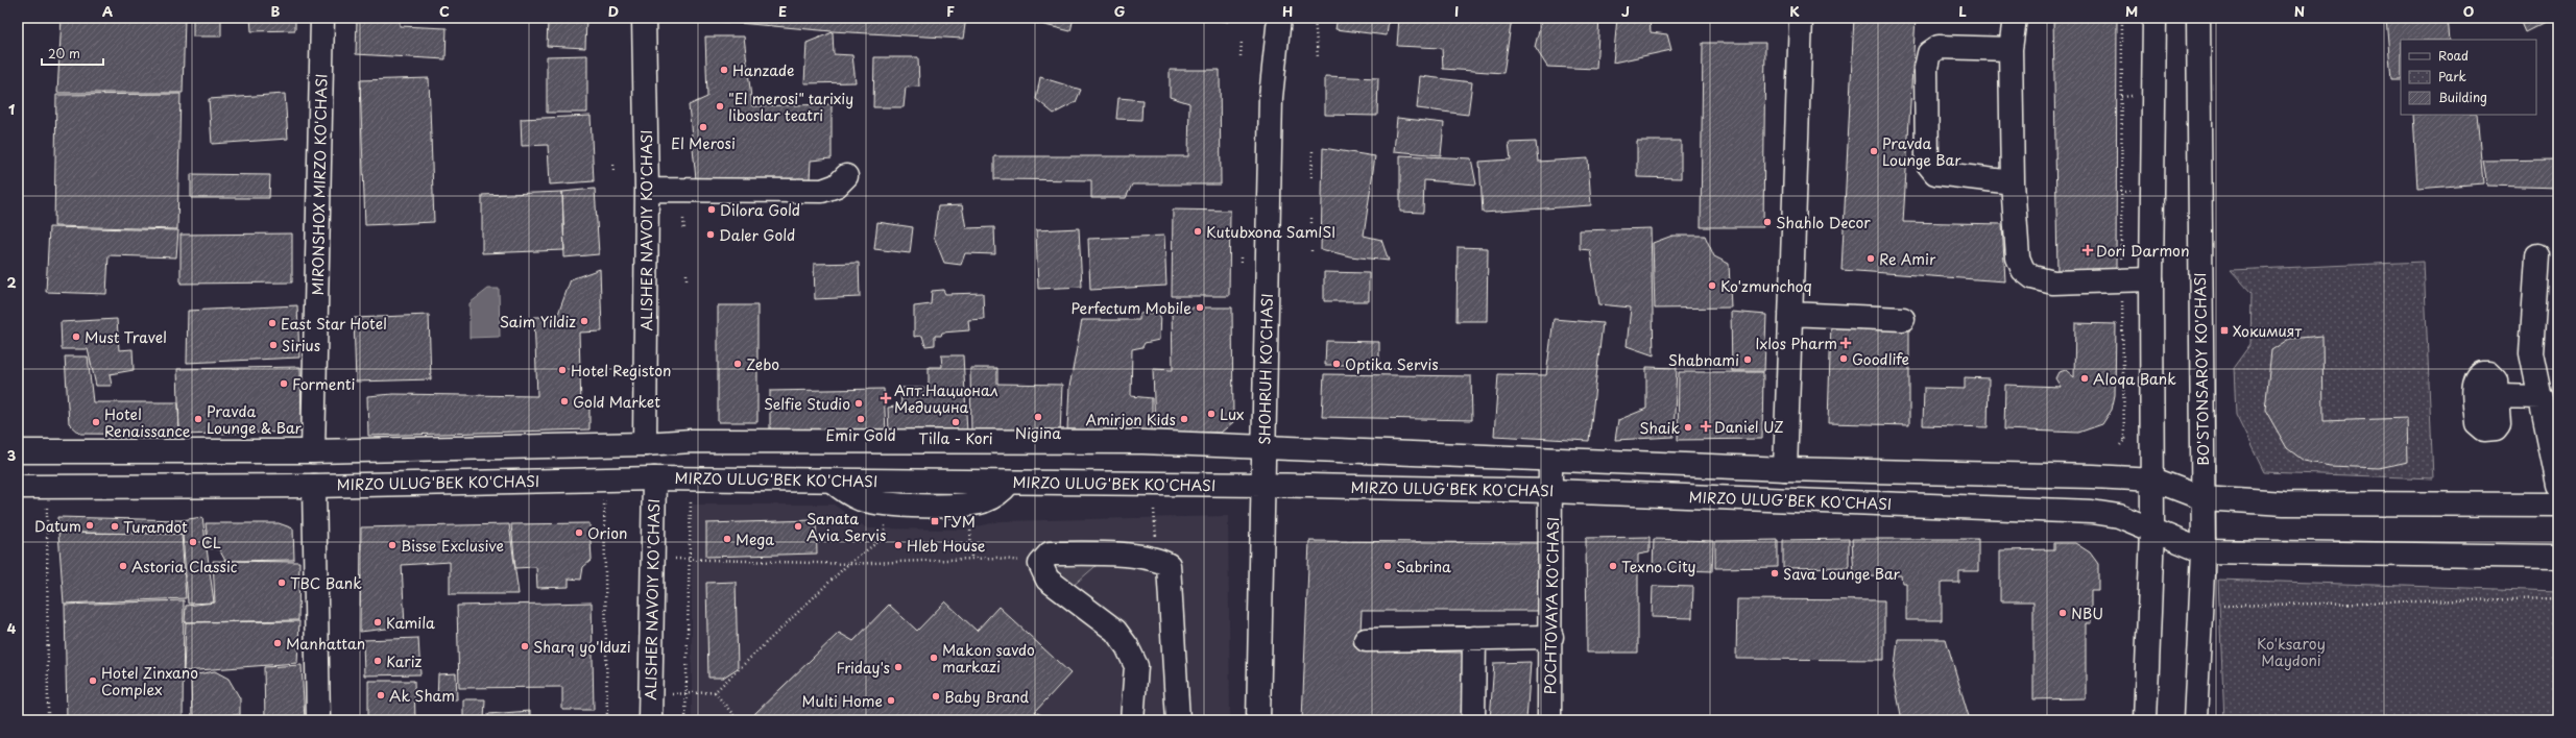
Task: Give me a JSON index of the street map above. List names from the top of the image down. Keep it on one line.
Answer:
{"streets":{"main road":["MIRONSHOX MIRZO KO'CHASI","ALISHER NAVOIY KO'CHASI","SHOHRUH KO'CHASI","BO'STONSAROY KO'CHASI","MIRZO ULUG'BEK KO'CHASI","POCHTOVAYA KO'CHASI"]},"crossings":[["MIRONSHOX MIRZO KO'CHASI","MIRZO ULUG'BEK KO'CHASI"],["ALISHER NAVOIY KO'CHASI","MIRZO ULUG'BEK KO'CHASI"],["SHOHRUH KO'CHASI","MIRZO ULUG'BEK KO'CHASI"],["BO'STONSAROY KO'CHASI","MIRZO ULUG'BEK KO'CHASI"],["MIRZO ULUG'BEK KO'CHASI","POCHTOVAYA KO'CHASI"]],"parks":["Ko'ksaroy Maydoni"],"places":{"other":["Hanzade","\"El merosi\" tarixiy liboslar teatri","El Merosi","Pravda Lounge Bar","Dilora Gold","Shahlo Decor","Kutubxona SamISI","Daler Gold","Re Amir","Ko'zmunchoq","Perfectum Mobile","Saim Yildiz","East Star Hotel","Must Travel","Sirius","Goodlife","Shabnami","Zebo","Optika Servis","Hotel Registon","Aloqa Bank","Formenti","Gold Market","Selfie Studio","Lux","Nigina","Pravda Lounge & Bar","Emir Gold","Amirjon Kids","Hotel Renaissance","Tilla - Kori","Shaik","Datum","Turandot","Sanata Avia Servis","Orion","Mega","CL","Bisse Exclusive","Hleb House","Astoria Classic","Sabrina","Texno City","Sava Lounge Bar","TBC Bank","NBU","Kamila","Manhattan","Sharq yo'lduzi","Makon savdo markazi","Kariz","Friday's","Hotel Zinxano Complex","Ak Sham","Baby Brand","Multi Home"],"health":["Dori Darmon","Ixlos Pharm","Апт.Национал Медицина","Daniel UZ"],"transit":["Хокимият","ГУМ"]},"legend":["Road","Park","Building"],"scale_bar":"20 m","grid":{"columns":["A","B","C","D","E","F","G","H","I","J","K","L","M","N","O"],"rows":["1","2","3","4"]}}
